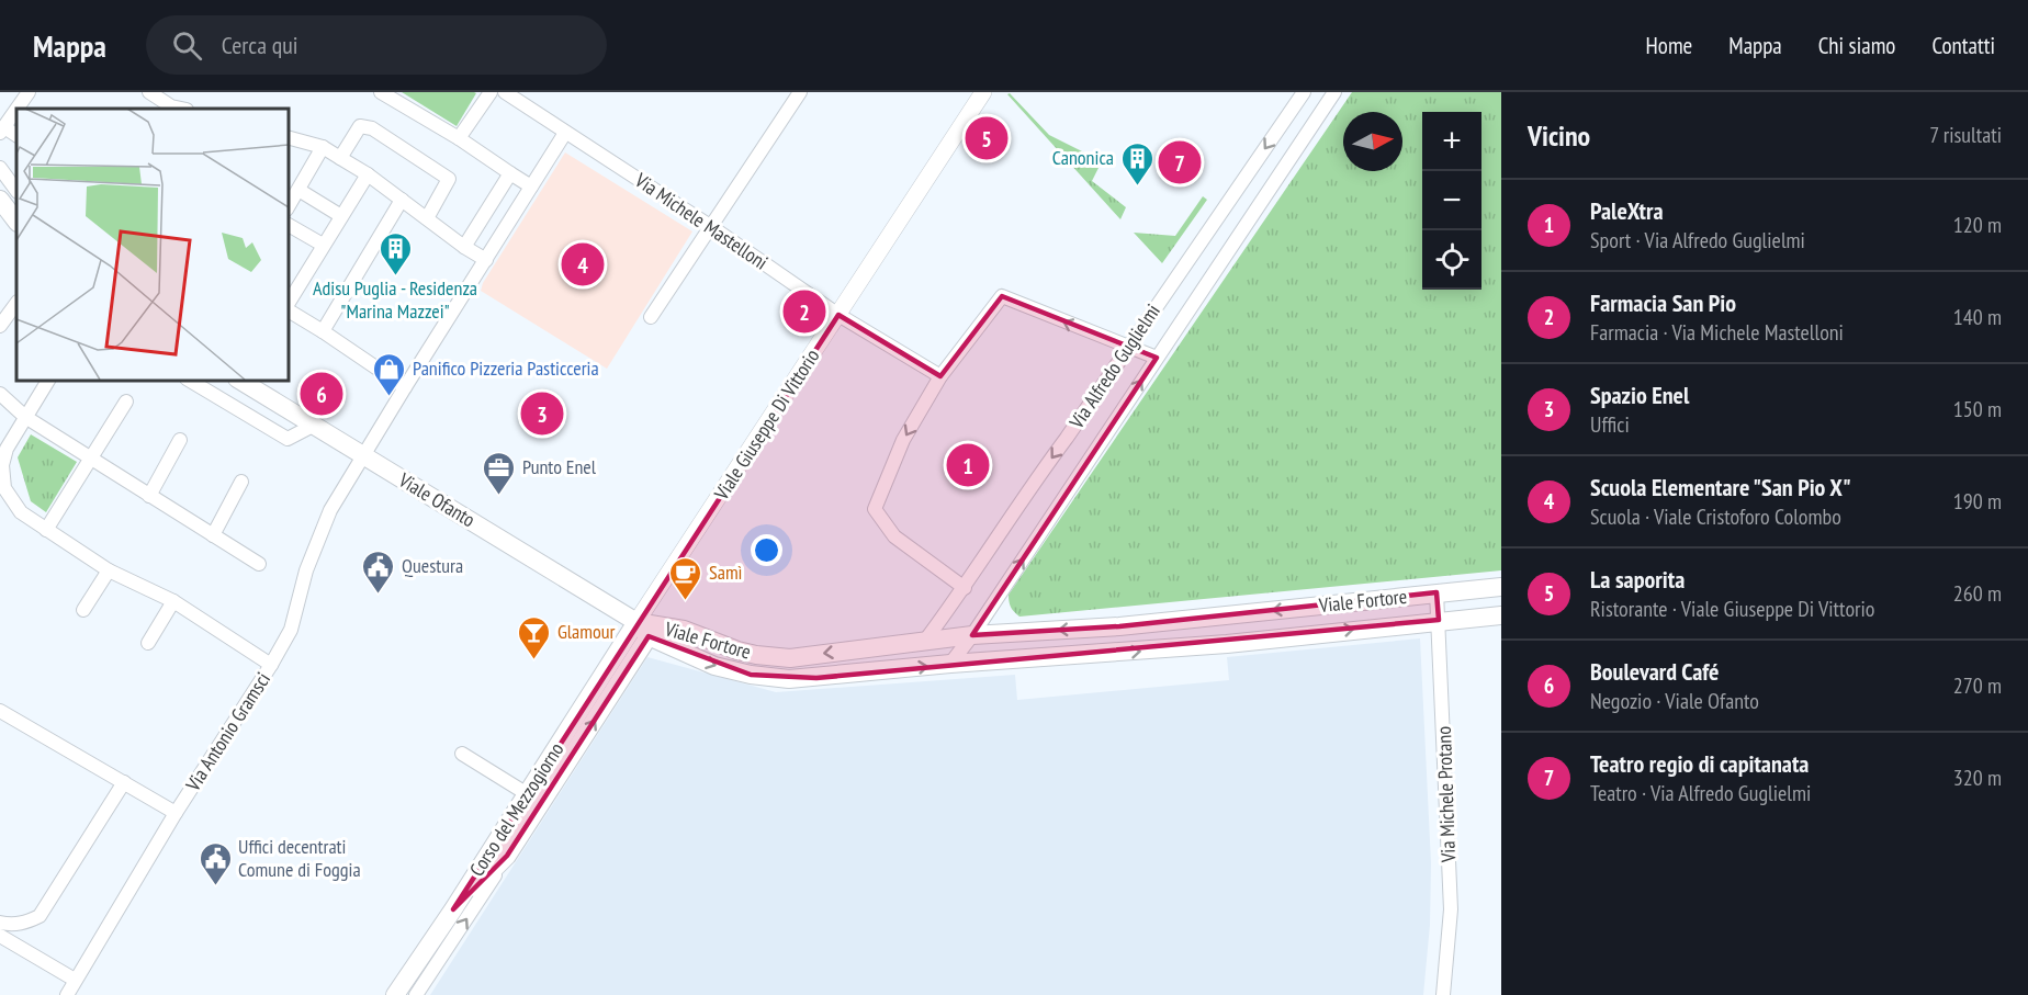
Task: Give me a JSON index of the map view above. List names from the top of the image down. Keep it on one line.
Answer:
{"streets":{"main road":["Viale Ofanto","Viale Fortore","Corso del Mezzogiorno"],"street":["Via Michele Mastelloni","Via Alfredo Guglielmi","Viale Giuseppe Di Vittorio","Via Antonio Gramsci","Via Michele Protano"]},"crossings":[["Via Michele Mastelloni","Viale Giuseppe Di Vittorio"],["Via Michele Mastelloni","Via Antonio Gramsci"],["Via Alfredo Guglielmi","Viale Fortore"],["Viale Giuseppe Di Vittorio","Viale Ofanto"],["Viale Giuseppe Di Vittorio","Viale Fortore"],["Viale Giuseppe Di Vittorio","Corso del Mezzogiorno"],["Viale Ofanto","Viale Fortore"],["Viale Ofanto","Via Antonio Gramsci"],["Viale Ofanto","Corso del Mezzogiorno"],["Viale Fortore","Via Michele Protano"],["Viale Fortore","Corso del Mezzogiorno"]],"places":{"building":["Canonica","Adisu Puglia - Residenza \"Marina Mazzei\""],"shop":["Panifico Pizzeria Pasticceria"],"office":["Punto Enel"],"public building":["Questura","Uffici decentrati Comune di Foggia"],"cafe":["Samì"],"bar":["Glamour"]},"north":"right","page":{"header":"Mappa","search":"Cerca qui","nav":["Home","Mappa","Chi siamo","Contatti"],"heading":["Vicino","7 risultati"],"map_buttons":["+","−"],"pins":["5","7","4","2","6","3","1"],"list":[{"mark":"1","name":"PaleXtra","note":"Sport · Via Alfredo Guglielmi","value":"120 m"},{"mark":"2","name":"Farmacia San Pio","note":"Farmacia · Via Michele Mastelloni","value":"140 m"},{"mark":"3","name":"Spazio Enel","note":"Uffici","value":"150 m"},{"mark":"4","name":"Scuola Elementare \"San Pio X\"","note":"Scuola · Viale Cristoforo Colombo","value":"190 m"},{"mark":"5","name":"La saporita","note":"Ristorante · Viale Giuseppe Di Vittorio","value":"260 m"},{"mark":"6","name":"Boulevard Café","note":"Negozio · Viale Ofanto","value":"270 m"},{"mark":"7","name":"Teatro regio di capitanata","note":"Teatro · Via Alfredo Guglielmi","value":"320 m"}]}}
